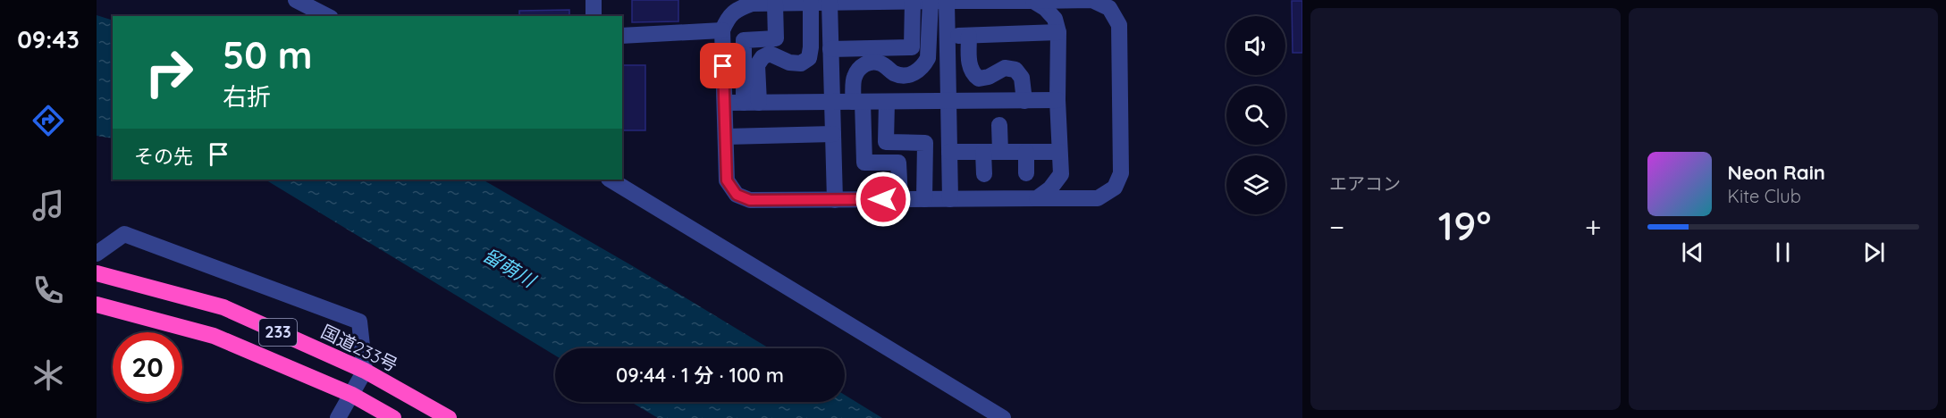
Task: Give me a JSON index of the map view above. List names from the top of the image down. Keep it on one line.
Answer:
{"streets":{"highway":["233","国道233号"]},"water":["留萌川"],"page":{"tabs":"09:43","tile":"エアコン","turn":["50 m","右折"],"then":"その先","song":["Neon Rain","Kite Club"],"heat":["−","19°","+"],"limit":"20","trip":"09:44 · 1 分 · 100 m"}}
